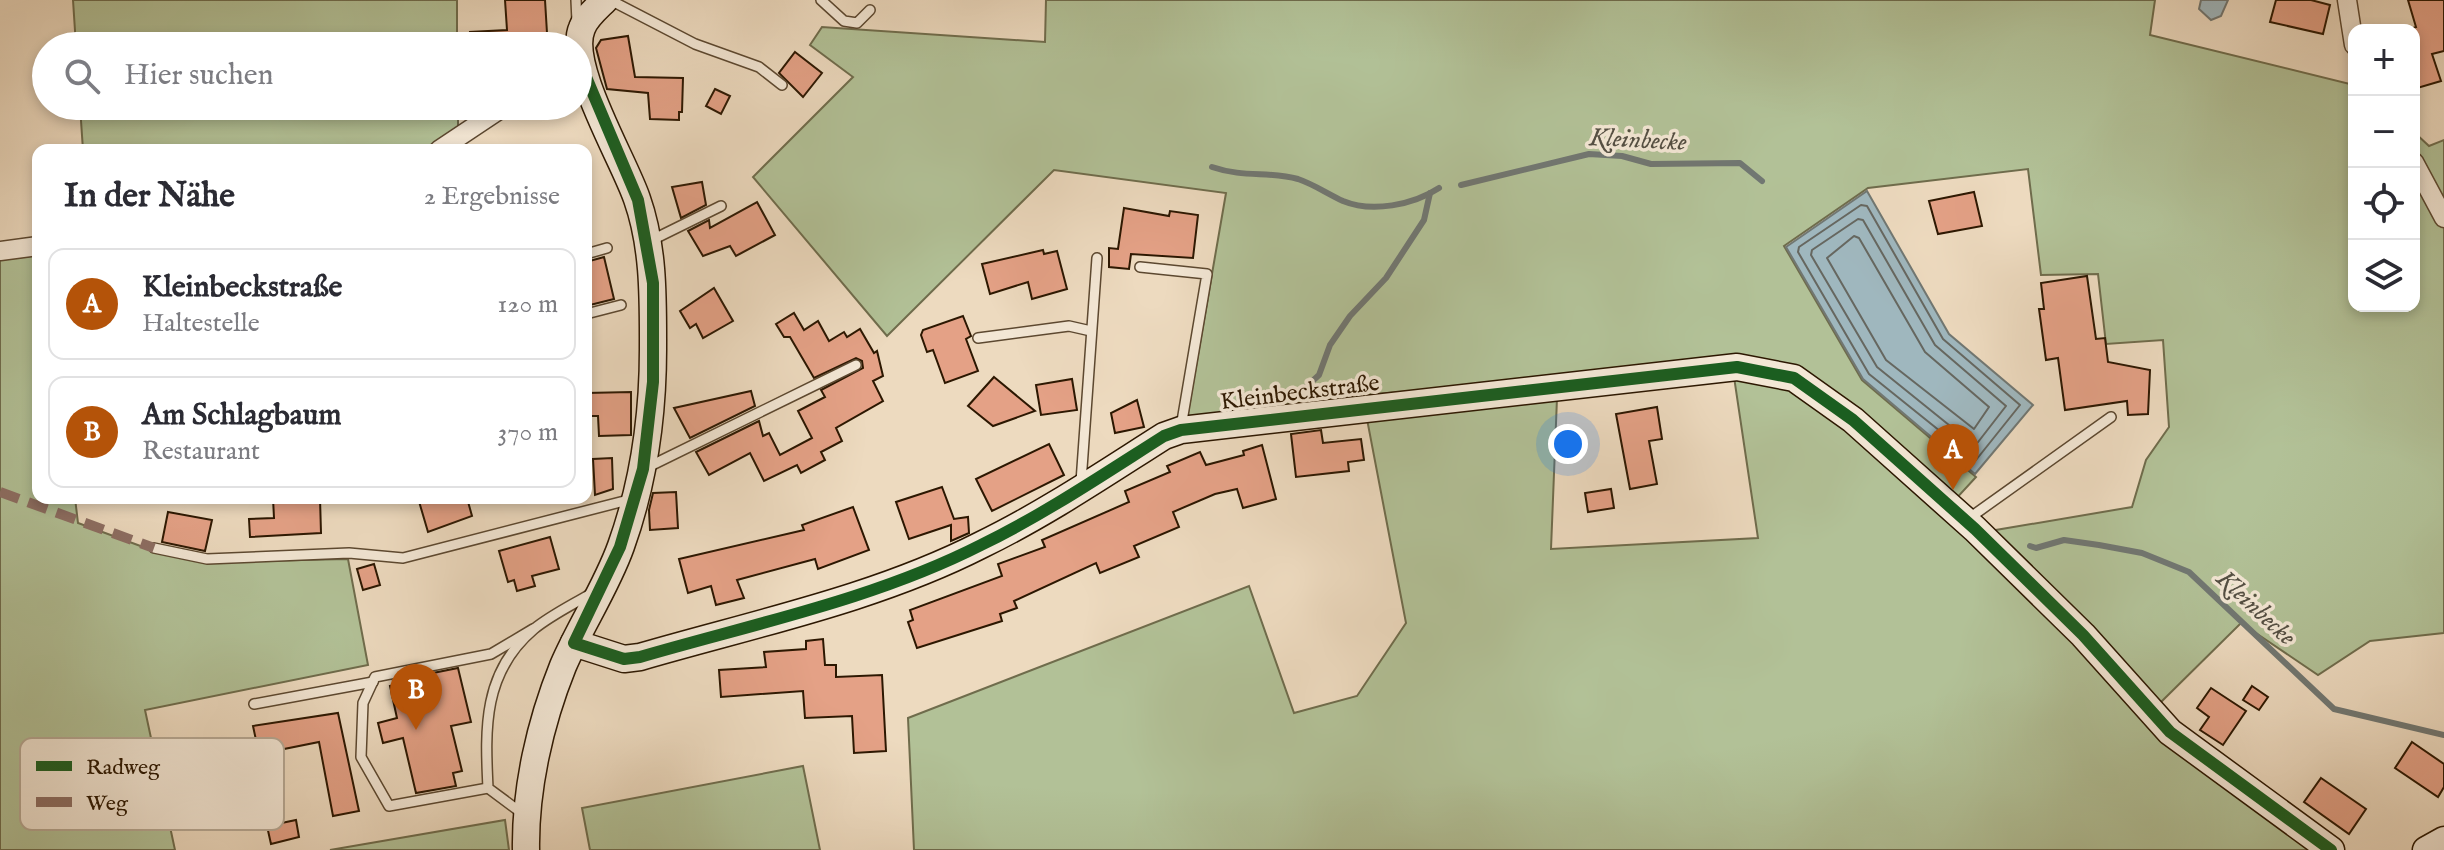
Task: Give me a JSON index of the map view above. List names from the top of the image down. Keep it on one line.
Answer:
{"streets":{"street":["Kleinbeckstraße"]},"water":["Kleinbecke"],"legend":["Radweg","Weg"],"page":{"map_buttons":["+","−"],"search":"Hier suchen","heading":["In der Nähe","2 Ergebnisse"],"list":[{"mark":"A","name":"Kleinbeckstraße","note":"Haltestelle","value":"120 m"},{"mark":"B","name":"Am Schlagbaum","note":"Restaurant","value":"370 m"}],"pins":["A","B"]}}
